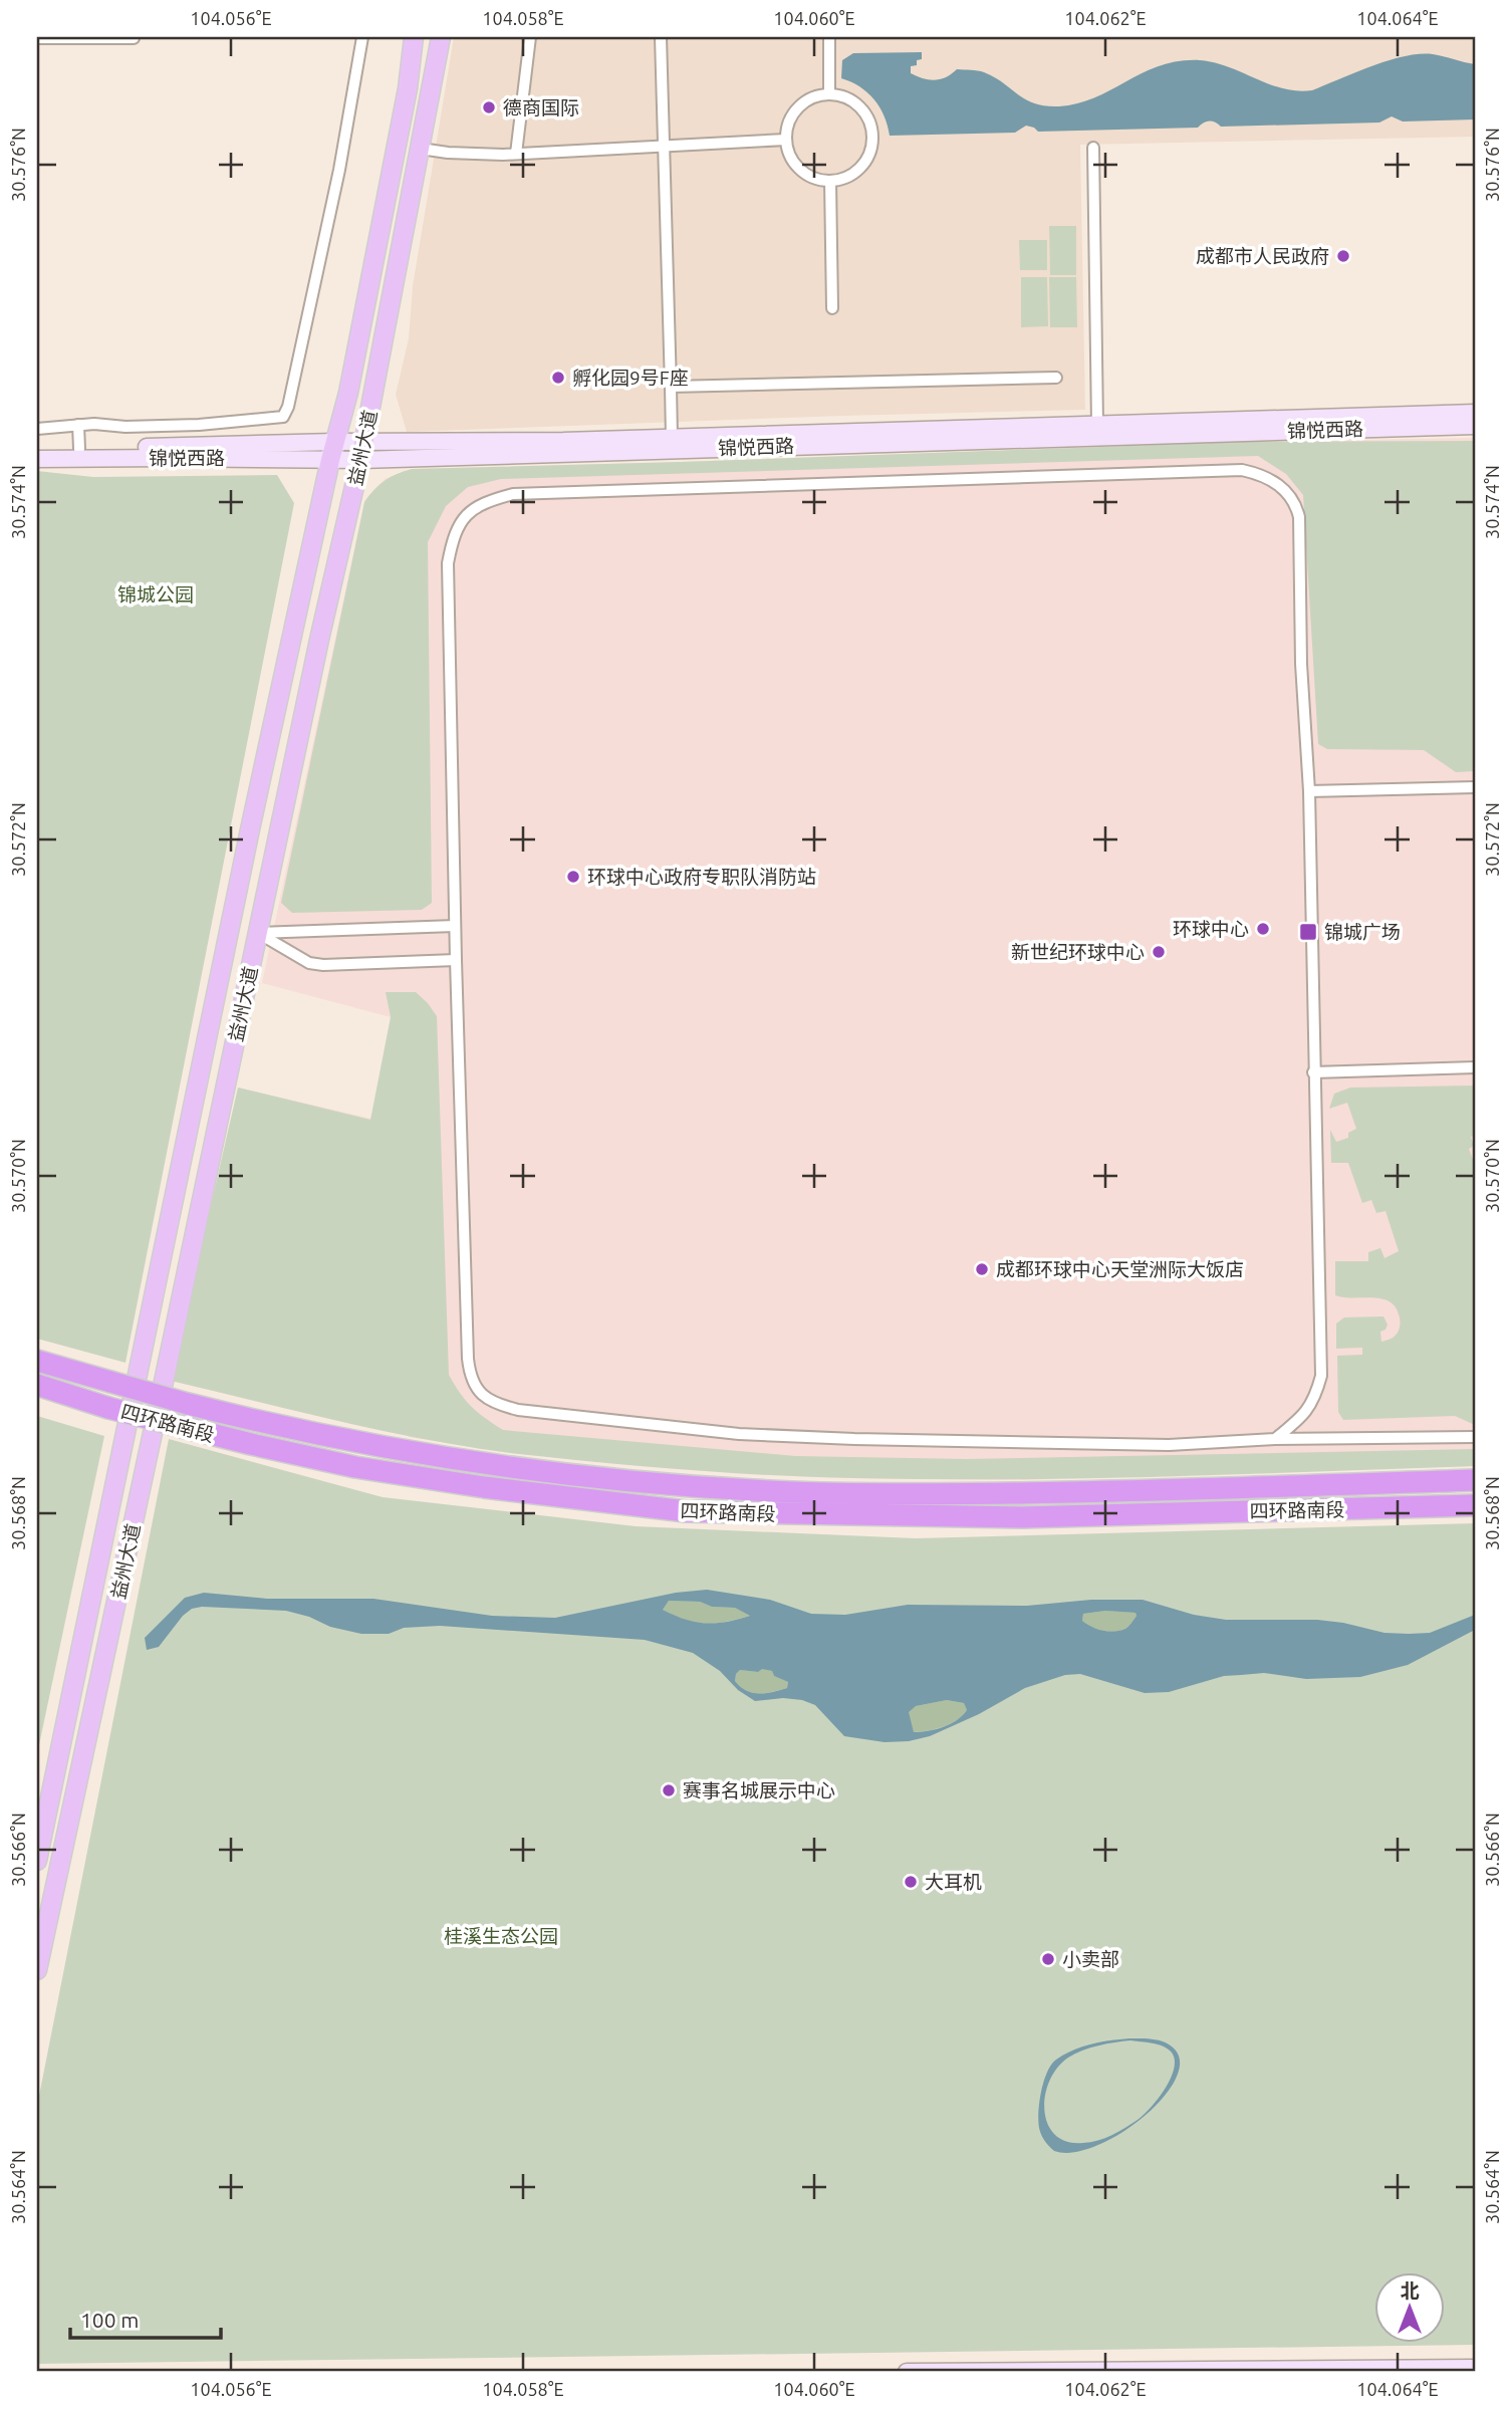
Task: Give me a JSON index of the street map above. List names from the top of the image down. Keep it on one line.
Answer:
{"streets":{"highway":["四环路南段"],"main road":["锦悦西路","益州大道"]},"crossings":[["锦悦西路","益州大道"]],"parks":["锦城公园","桂溪生态公园"],"places":{"other":["德商国际","成都市人民政府","孵化园9号F座","环球中心政府专职队消防站","环球中心","新世纪环球中心","成都环球中心天堂洲际大饭店","赛事名城展示中心","大耳机","小卖部"],"transit":["锦城广场"]},"scale_bar":"100 m","north":"top","coordinates":["104.056°E","104.058°E","104.060°E","104.062°E","104.064°E","30.576°N","30.574°N","30.572°N","30.570°N","30.568°N","30.566°N","30.564°N"]}
